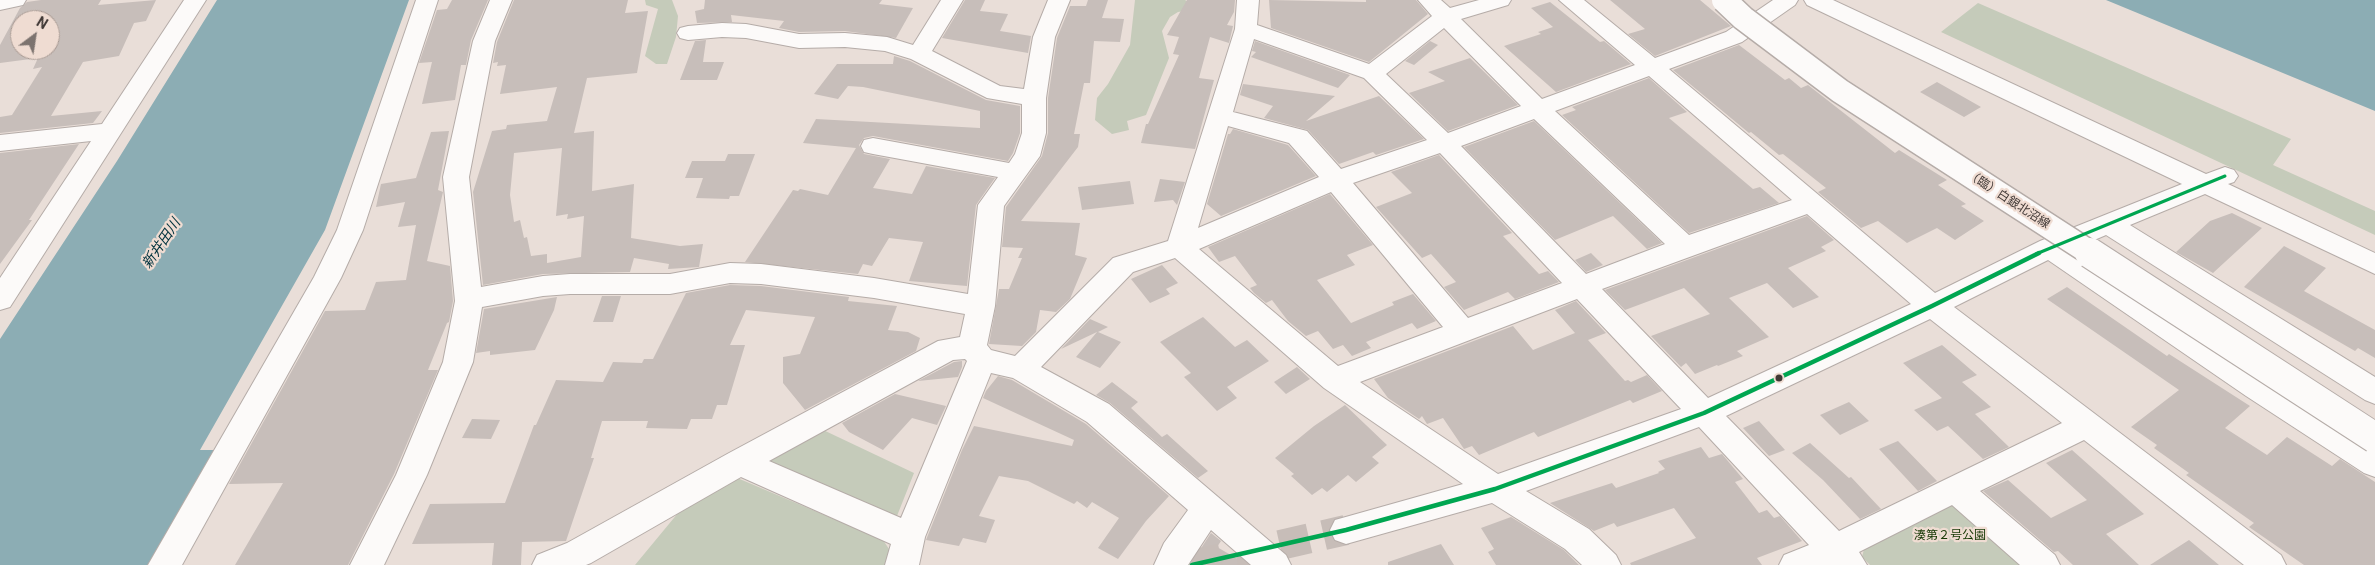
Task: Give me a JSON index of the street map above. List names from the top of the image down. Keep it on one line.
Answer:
{"streets":{"street":["（臨）白銀北沼線"]},"water":["新井田川"],"parks":["湊第２号公園"],"north":"top right"}
